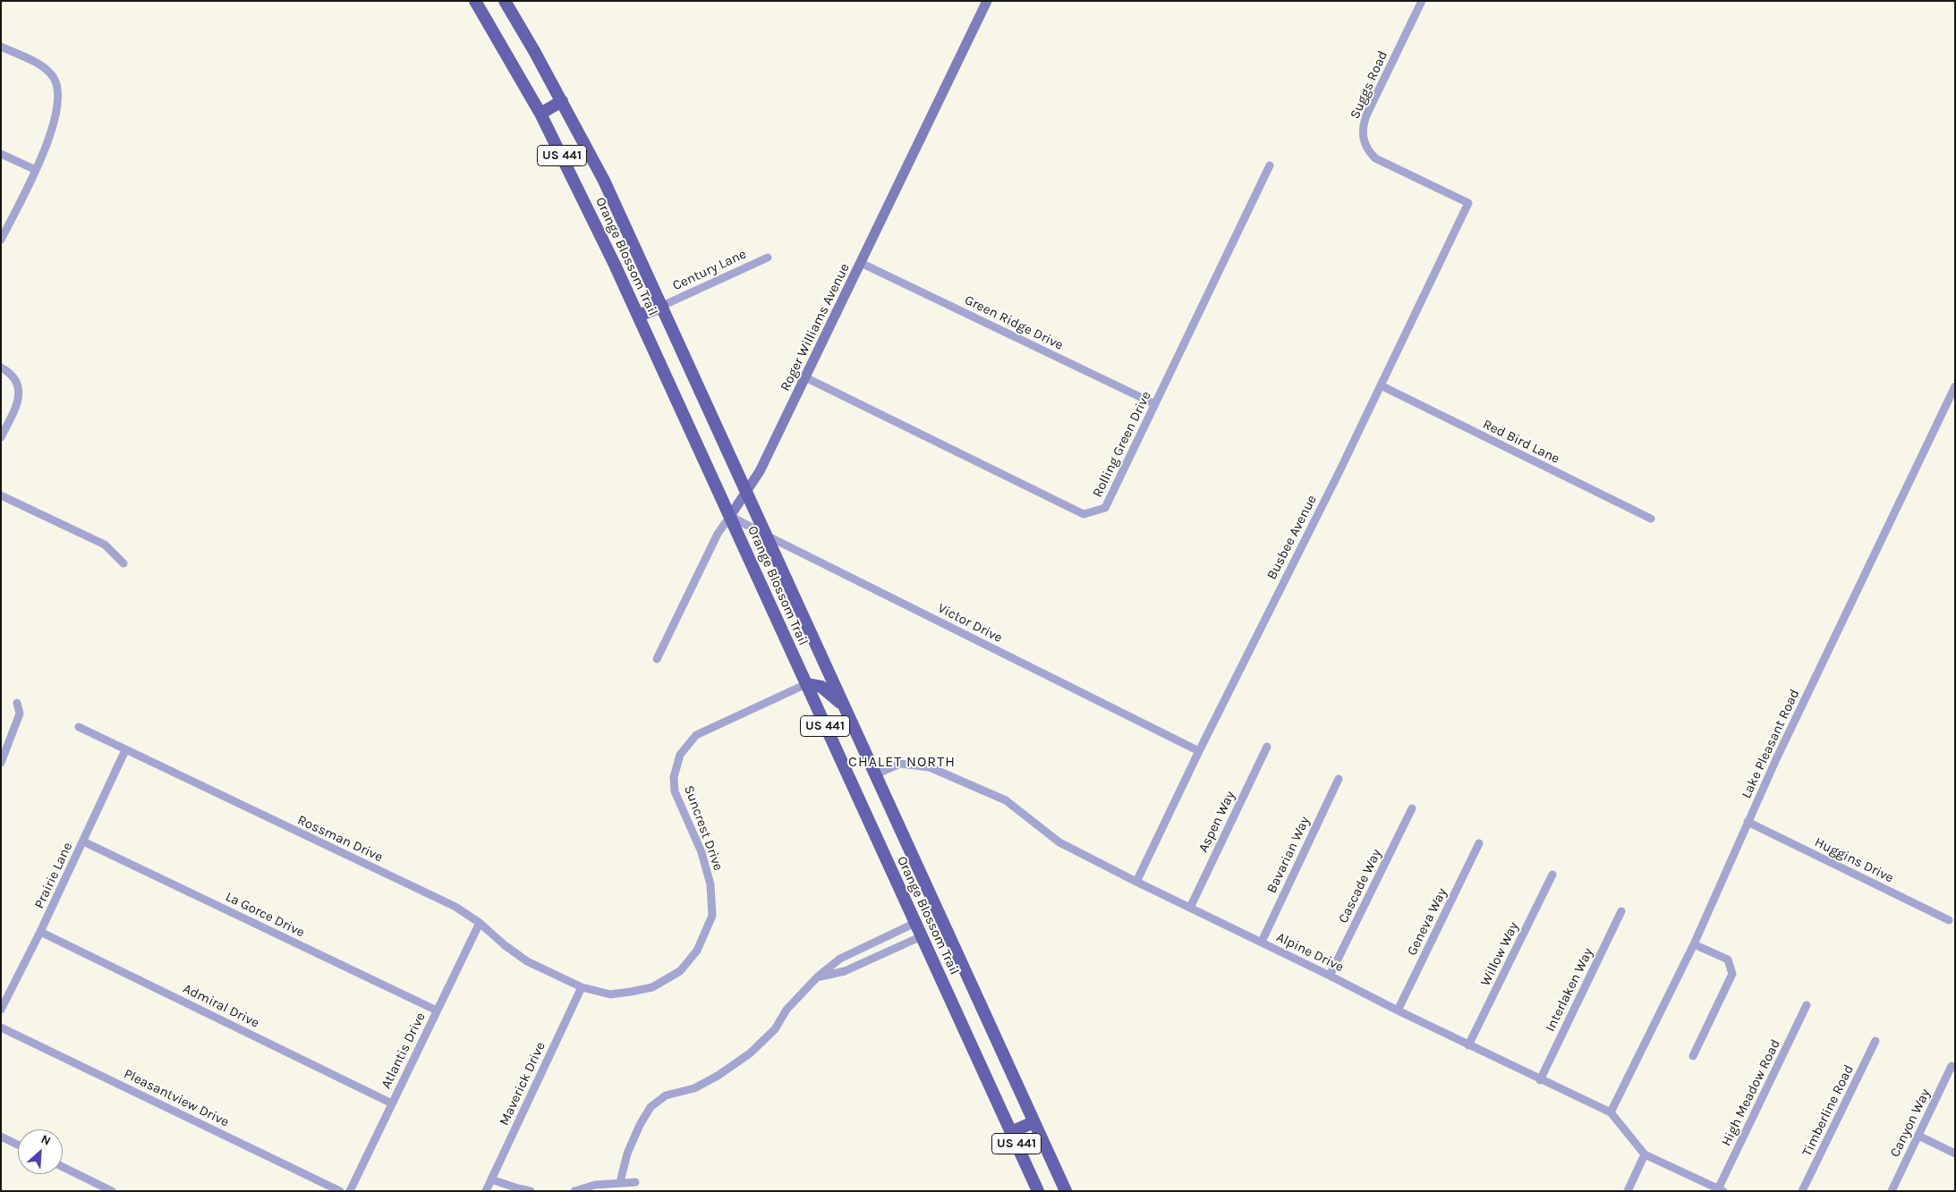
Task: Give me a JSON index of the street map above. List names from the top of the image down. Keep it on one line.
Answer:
{"streets":{"main road":["US 441","Orange Blossom Trail"],"street":["Suggs Road","Century Lane","Green Ridge Drive","Roger Williams Avenue","Red Bird Lane","Rolling Green Drive","Busbee Avenue","Victor Drive","Lake Pleasant Road","Aspen Way","Suncrest Drive","Rossman Drive","Bavarian Way","Huggins Drive","Prairie Lane","Cascade Way","La Gorce Drive","Geneva Way","Alpine Drive","Willow Way","Interlaken Way","Admiral Drive","Atlantis Drive","Maverick Drive","High Meadow Road","Pleasantview Drive","Timberline Road","Canyon Way"]},"crossings":[["Suggs Road","Busbee Avenue"],["Orange Blossom Trail","Century Lane"],["Orange Blossom Trail","Roger Williams Avenue"],["Orange Blossom Trail","Victor Drive"],["Orange Blossom Trail","Suncrest Drive"],["Orange Blossom Trail","Alpine Drive"],["Green Ridge Drive","Roger Williams Avenue"],["Green Ridge Drive","Rolling Green Drive"],["Roger Williams Avenue","Rolling Green Drive"],["Roger Williams Avenue","Victor Drive"],["Red Bird Lane","Busbee Avenue"],["Busbee Avenue","Victor Drive"],["Busbee Avenue","Alpine Drive"],["Lake Pleasant Road","Huggins Drive"],["Lake Pleasant Road","Alpine Drive"],["Aspen Way","Alpine Drive"],["Suncrest Drive","Rossman Drive"],["Suncrest Drive","Maverick Drive"],["Rossman Drive","Prairie Lane"],["Rossman Drive","Atlantis Drive"],["Rossman Drive","Maverick Drive"],["Bavarian Way","Alpine Drive"],["Prairie Lane","La Gorce Drive"],["Prairie Lane","Admiral Drive"],["Cascade Way","Alpine Drive"],["La Gorce Drive","Atlantis Drive"],["Geneva Way","Alpine Drive"],["Alpine Drive","Willow Way"],["Alpine Drive","Interlaken Way"],["Alpine Drive","High Meadow Road"],["Admiral Drive","Atlantis Drive"]],"districts":["CHALET NORTH"],"north":"top right"}
